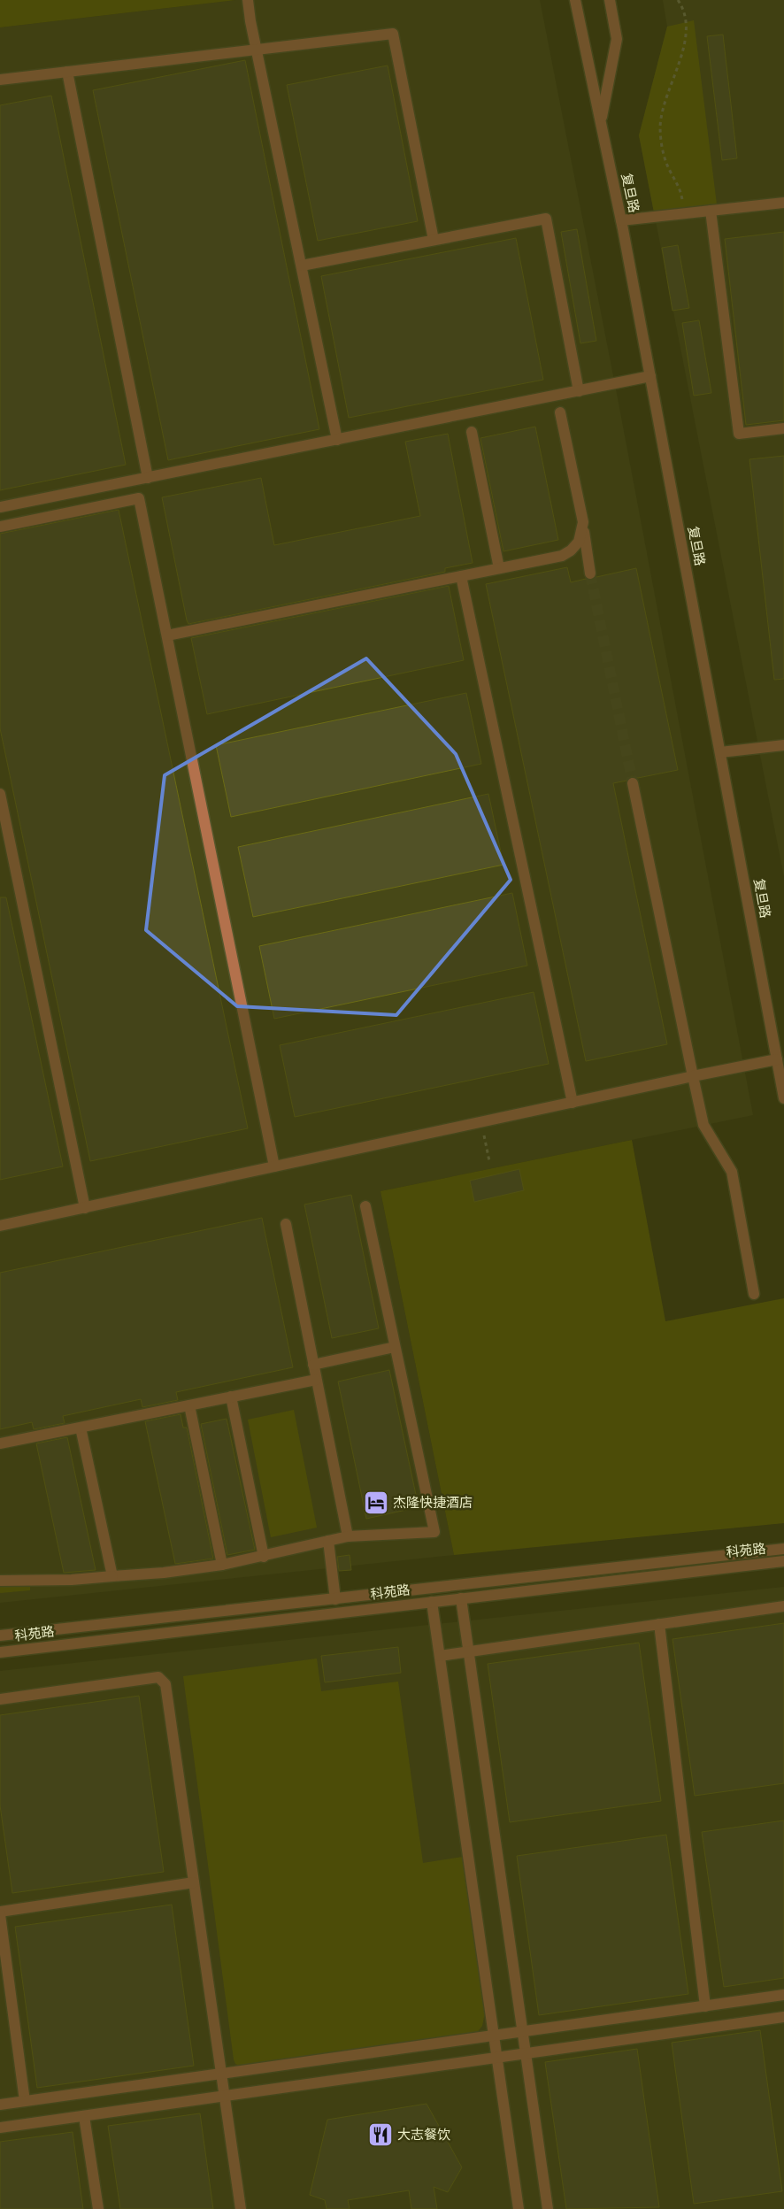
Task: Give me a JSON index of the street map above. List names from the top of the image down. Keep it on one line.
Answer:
{"streets":{"street":["复旦路","科苑路"]},"places":{"hotel":["杰隆快捷酒店"],"restaurant":["大志餐饮"]}}
